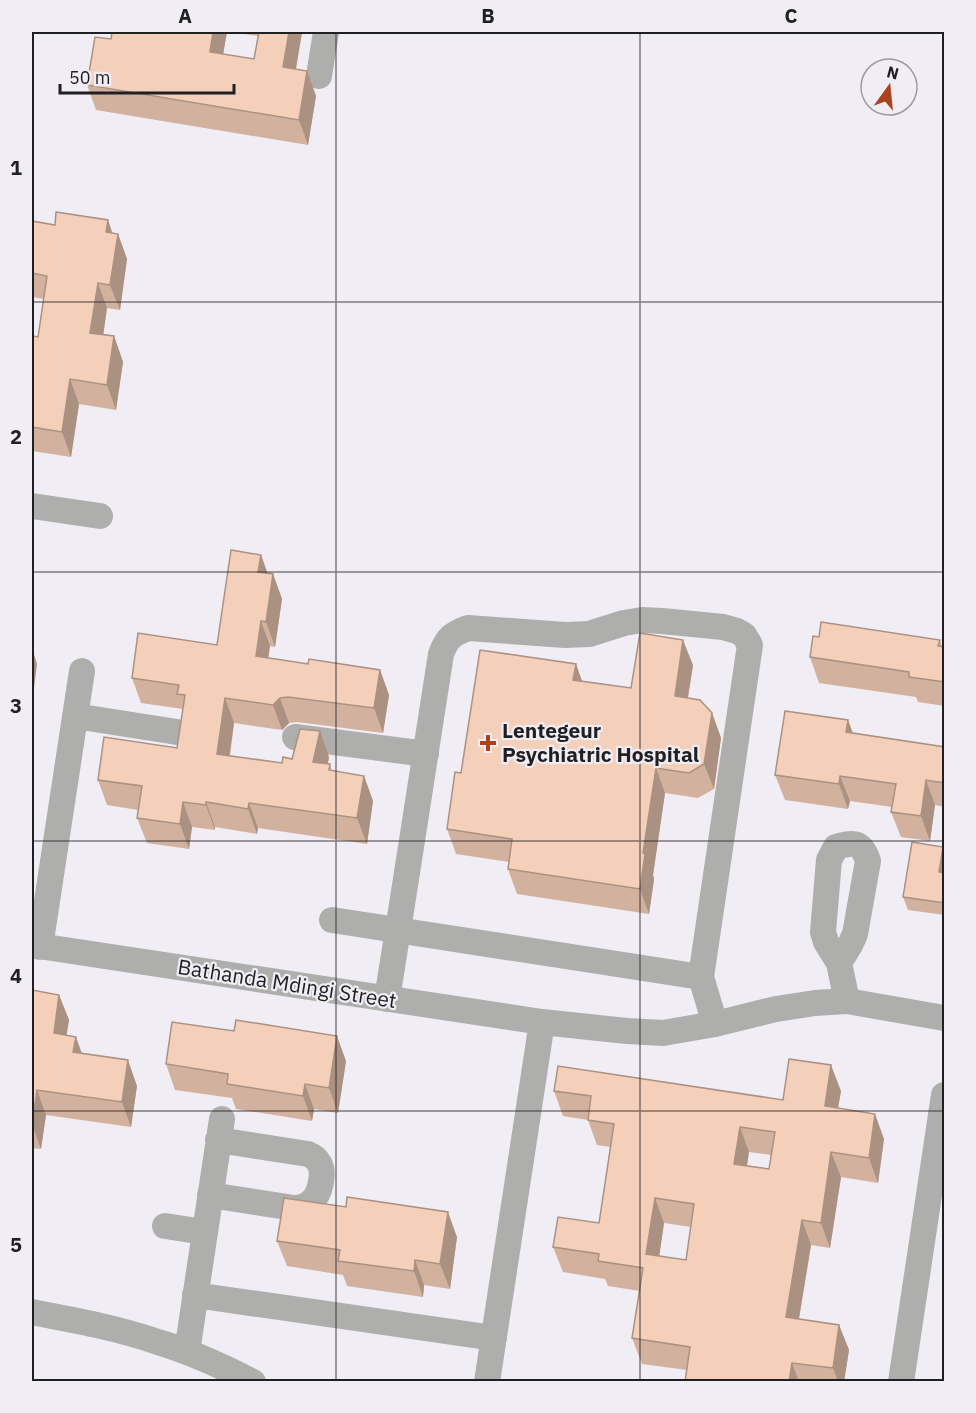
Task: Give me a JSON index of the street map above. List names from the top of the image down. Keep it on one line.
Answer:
{"streets":{"street":["Bathanda Mdingi Street"]},"places":{"health":["Lentegeur Psychiatric Hospital"]},"scale_bar":"50 m","north":"top","grid":{"columns":["A","B","C"],"rows":["1","2","3","4","5"]}}
